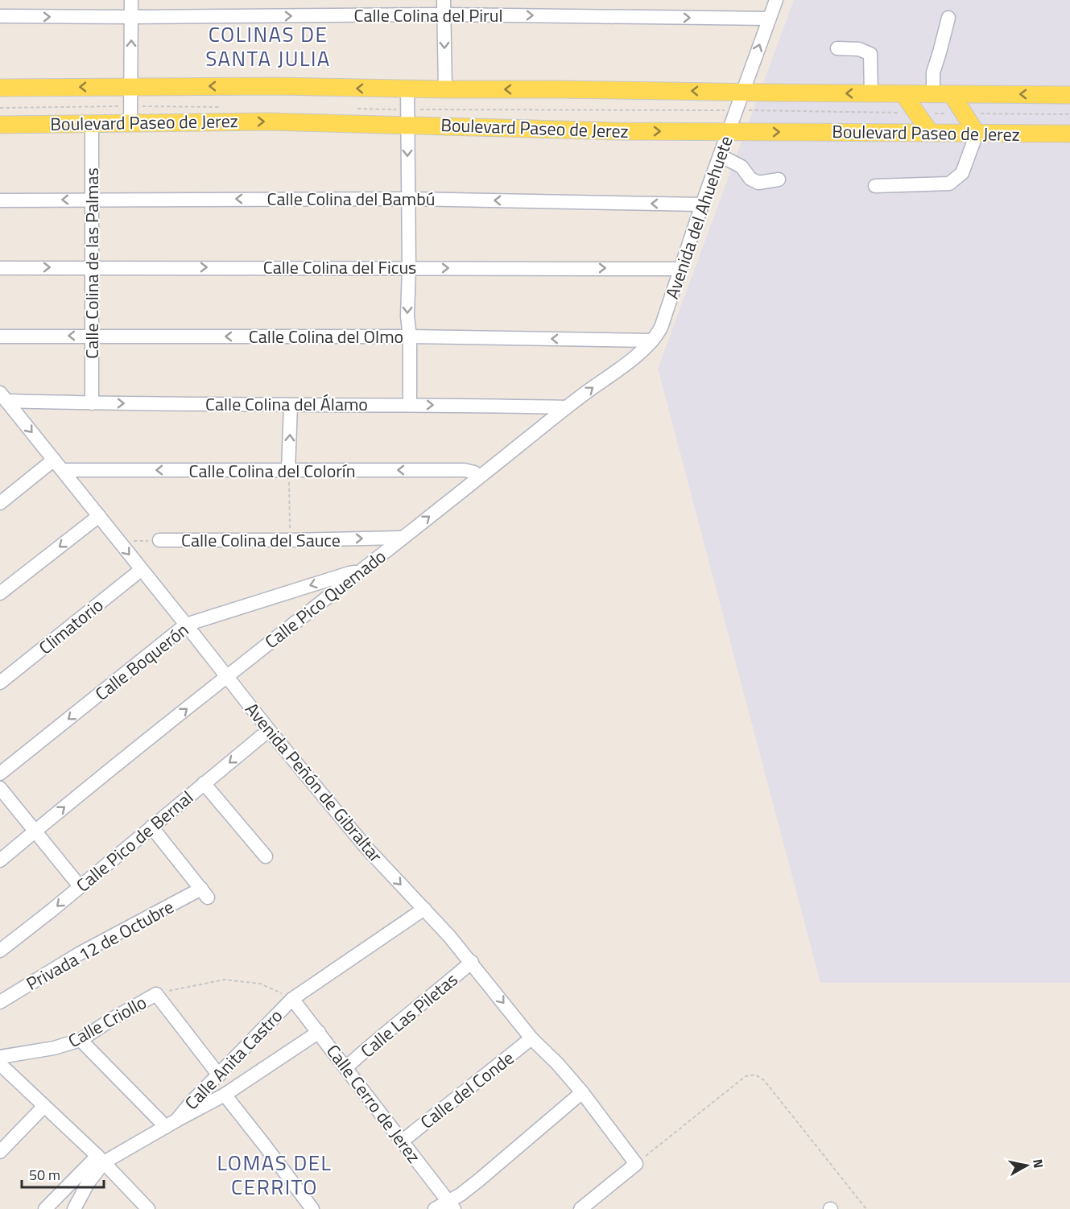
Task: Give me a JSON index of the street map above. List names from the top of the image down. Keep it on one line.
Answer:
{"streets":{"main road":["Boulevard Paseo de Jerez"],"street":["Calle Colina del Pirul","Calle Colina del Bambú","Avenida del Ahuehuete","Calle Colina de las Palmas","Calle Colina del Ficus","Calle Colina del Olmo","Calle Colina del Álamo","Calle Colina del Colorín","Calle Colina del Sauce","Calle Pico Quemado","Climatorio","Calle Boquerón","Avenida Peñón de Gibraltar","Calle Pico de Bernal","Privada 12 de Octubre","Calle Las Piletas","Calle Criollo","Calle Anita Castro","Calle del Conde","Calle Cerro de Jerez"]},"crossings":[["Calle Colina del Pirul","Avenida del Ahuehuete"],["Boulevard Paseo de Jerez","Avenida del Ahuehuete"],["Boulevard Paseo de Jerez","Calle Colina de las Palmas"],["Calle Colina del Bambú","Avenida del Ahuehuete"],["Calle Colina del Bambú","Calle Colina de las Palmas"],["Avenida del Ahuehuete","Calle Colina del Ficus"],["Avenida del Ahuehuete","Calle Colina del Olmo"],["Avenida del Ahuehuete","Calle Pico Quemado"],["Calle Colina de las Palmas","Calle Colina del Ficus"],["Calle Colina de las Palmas","Calle Colina del Olmo"],["Calle Colina de las Palmas","Calle Colina del Álamo"],["Calle Colina del Olmo","Calle Pico Quemado"],["Calle Colina del Álamo","Calle Pico Quemado"],["Calle Colina del Álamo","Avenida Peñón de Gibraltar"],["Calle Colina del Colorín","Calle Pico Quemado"],["Calle Colina del Colorín","Avenida Peñón de Gibraltar"],["Calle Colina del Sauce","Calle Pico Quemado"],["Calle Colina del Sauce","Avenida Peñón de Gibraltar"],["Calle Pico Quemado","Calle Boquerón"],["Calle Pico Quemado","Avenida Peñón de Gibraltar"],["Climatorio","Avenida Peñón de Gibraltar"],["Calle Boquerón","Avenida Peñón de Gibraltar"],["Avenida Peñón de Gibraltar","Calle Pico de Bernal"],["Avenida Peñón de Gibraltar","Calle Las Piletas"],["Avenida Peñón de Gibraltar","Calle Anita Castro"],["Avenida Peñón de Gibraltar","Calle del Conde"],["Calle Pico de Bernal","Privada 12 de Octubre"],["Calle Las Piletas","Calle Cerro de Jerez"],["Calle Anita Castro","Calle Cerro de Jerez"],["Calle del Conde","Calle Cerro de Jerez"]],"one_way":["Calle Colina del Pirul","Calle Colina del Bambú","Calle Colina del Ficus","Calle Colina del Olmo","Calle Colina del Álamo","Calle Colina del Colorín","Calle Colina del Sauce","Calle Pico Quemado","Calle Boquerón","Avenida Peñón de Gibraltar","Calle Pico de Bernal"],"districts":["COLINAS DE SANTA JULIA","LOMAS DEL CERRITO"],"scale_bar":"50 m","north":"right"}
